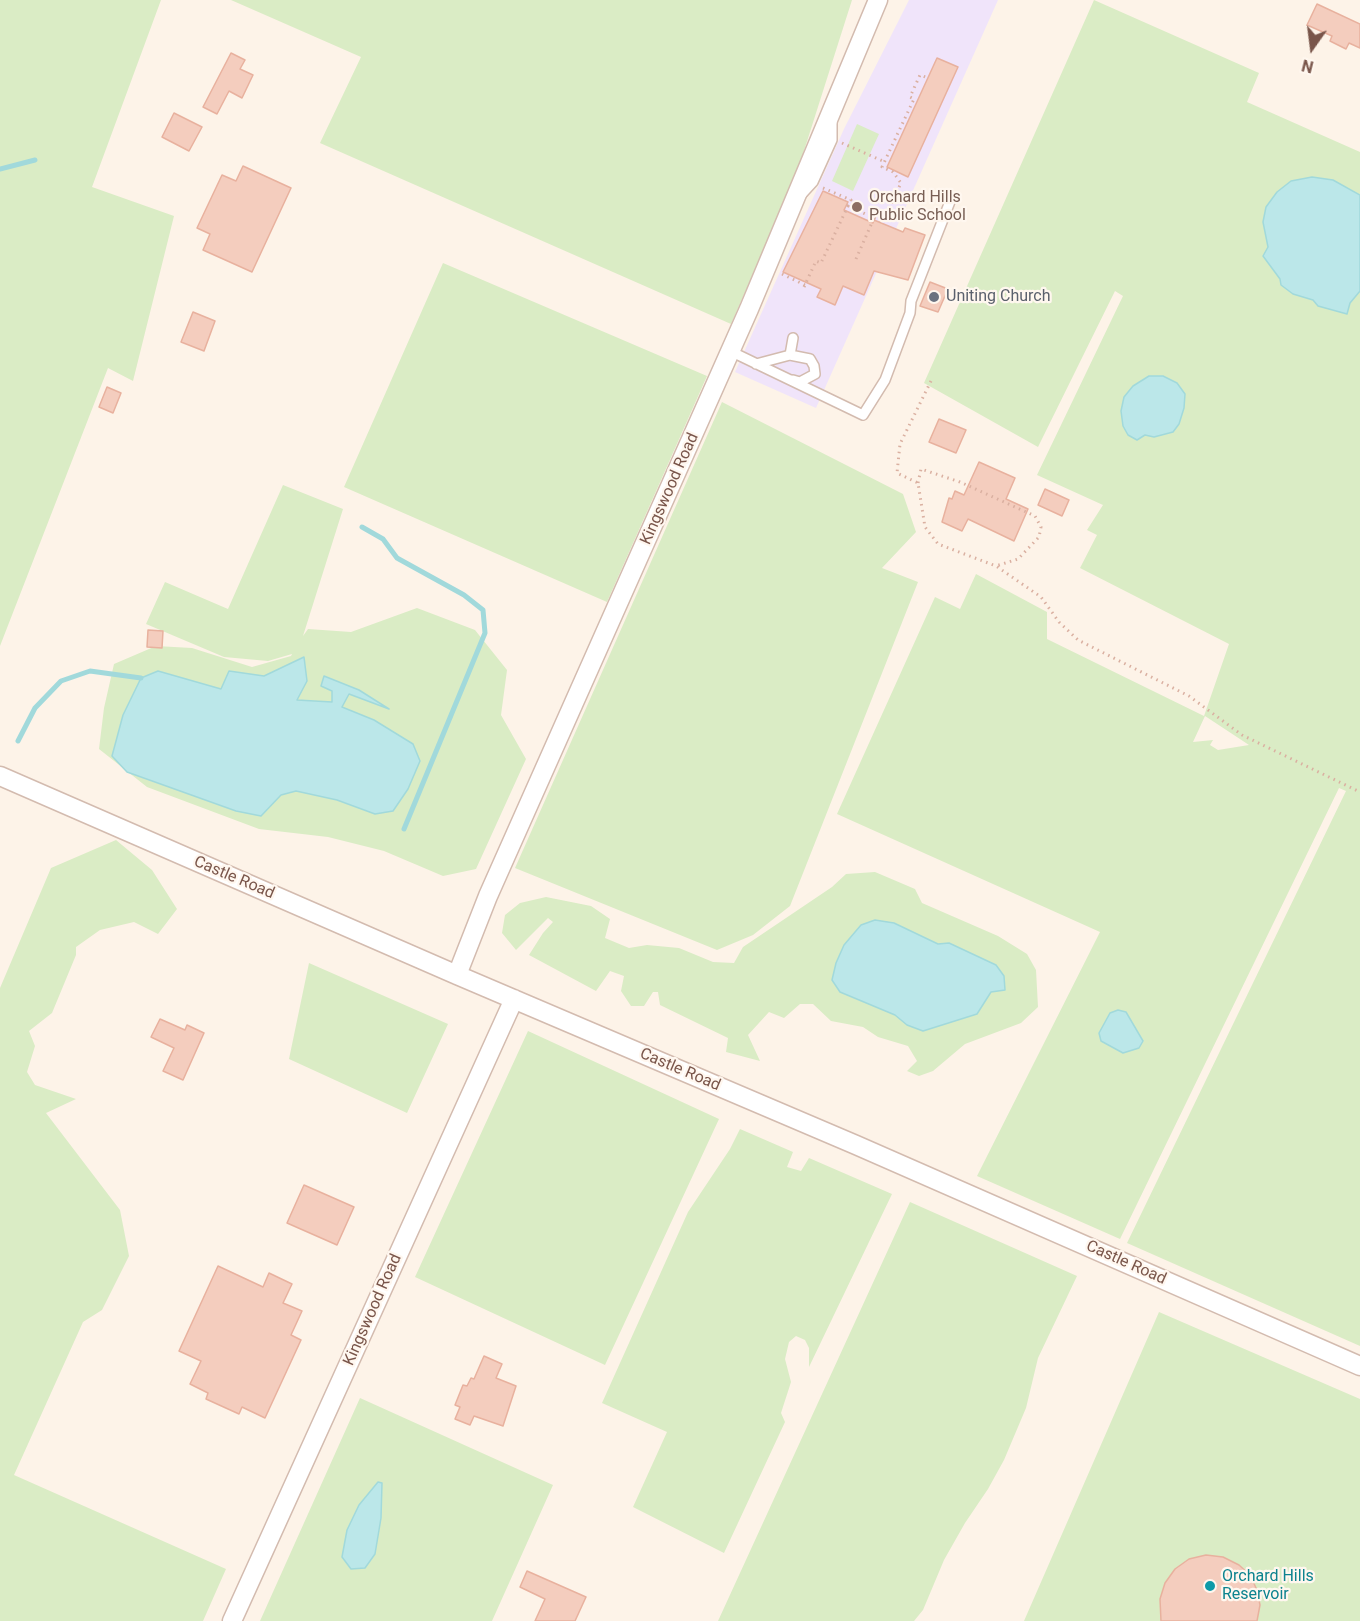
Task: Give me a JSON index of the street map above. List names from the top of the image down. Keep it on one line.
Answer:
{"streets":{"street":["Kingswood Road","Castle Road"]},"crossings":[["Kingswood Road","Castle Road"]],"places":["Orchard Hills Public School","Uniting Church","Orchard Hills Reservoir"],"north":"bottom"}
